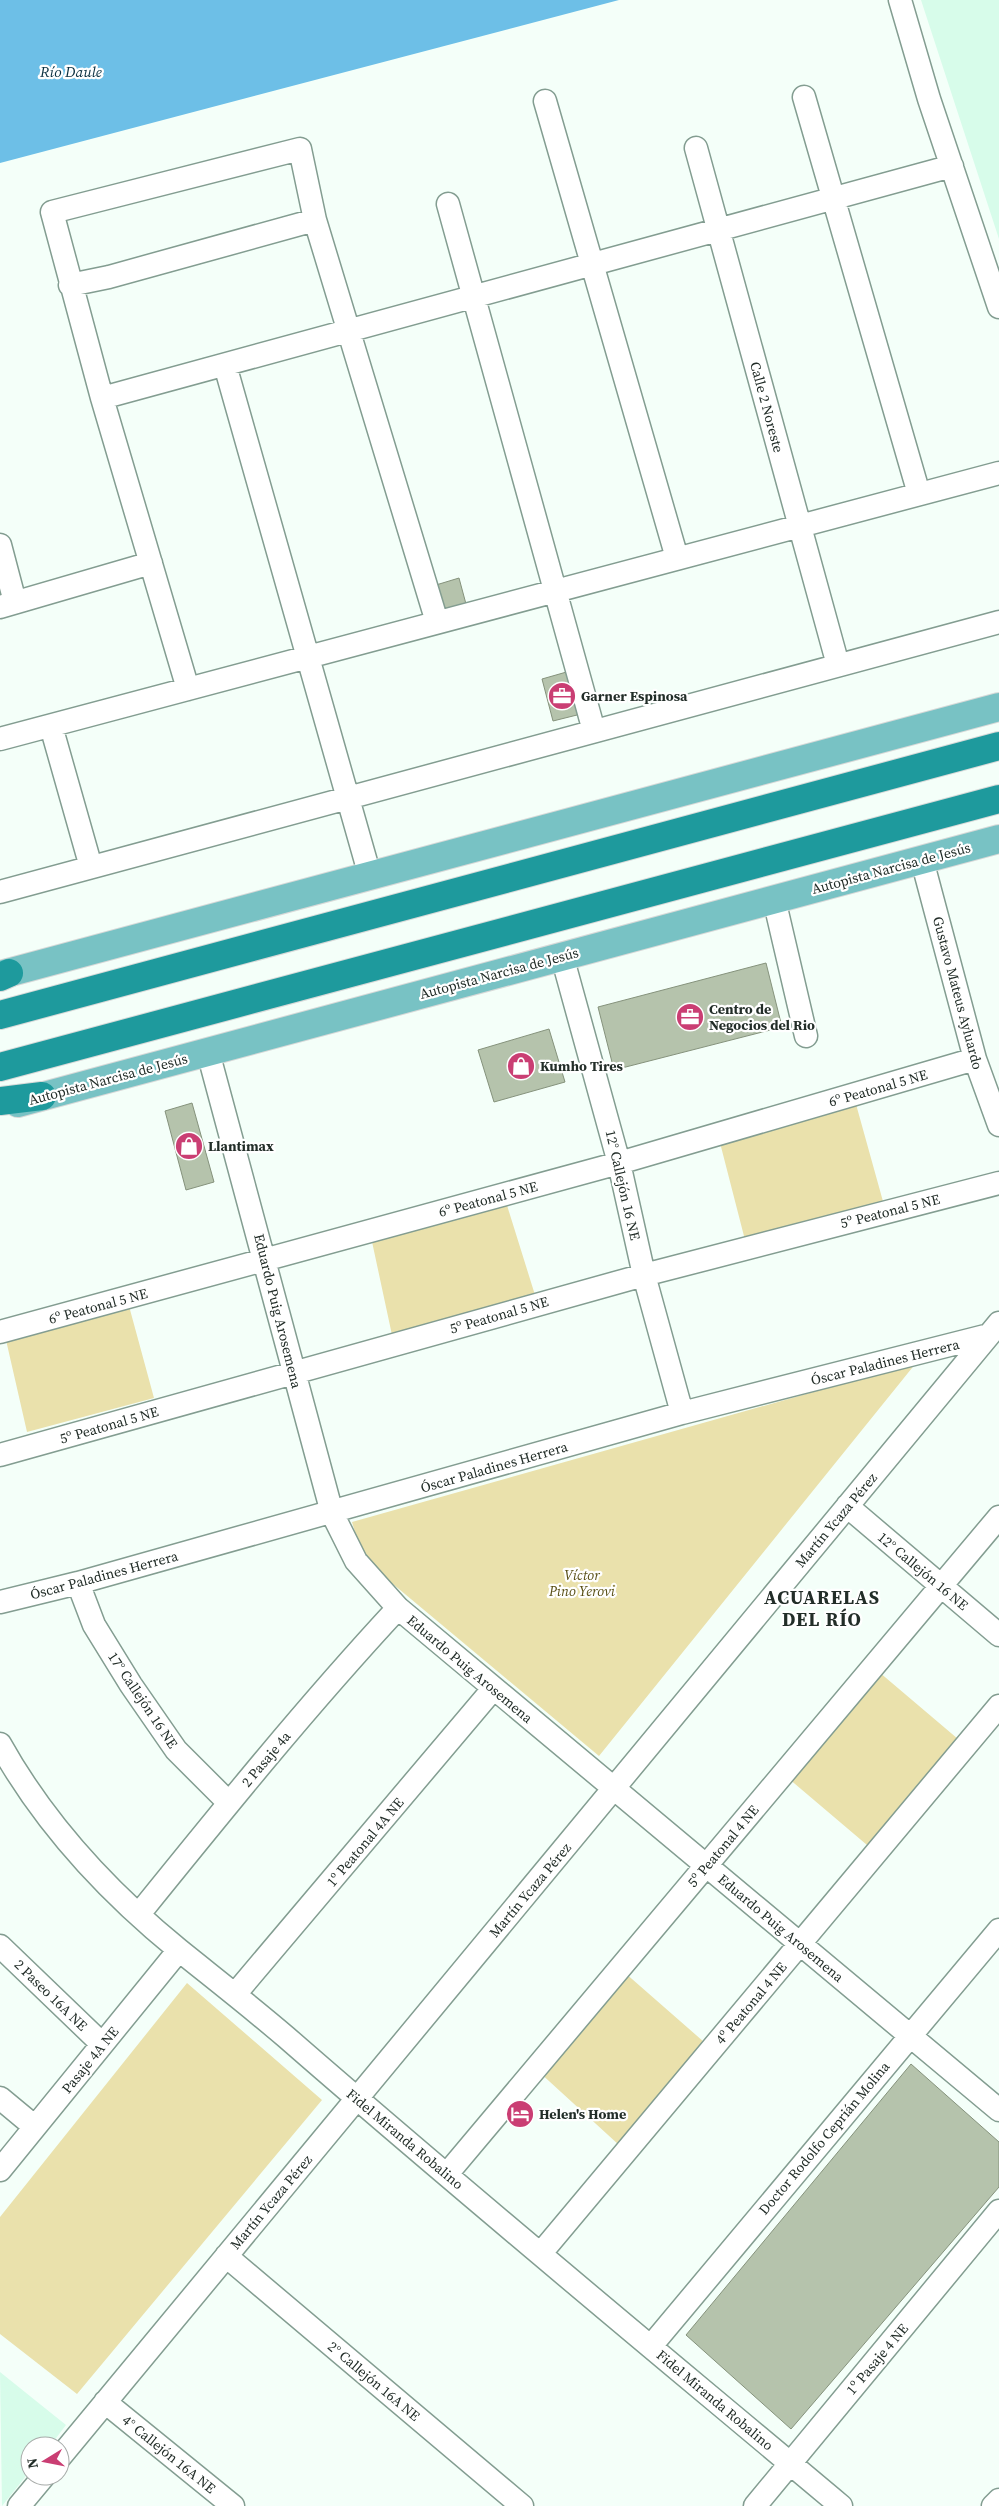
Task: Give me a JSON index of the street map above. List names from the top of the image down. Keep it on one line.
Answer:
{"streets":{"main road":["Autopista Narcisa de Jesús"],"street":["Calle 2 Noreste","Gustavo Mateus Ayluardo","6º Peatonal 5 NE","12° Callejón 16 NE","5º Peatonal 5 NE","Eduardo Puig Arosemena","Óscar Paladines Herrera","Martín Ycaza Pérez","17° Callejón 16 NE","2 Pasaje 4a","1º Peatonal 4A NE","5º Peatonal 4 NE","2 Paseo 16A NE","4º Peatonal 4 NE","Pasaje 4A NE","Doctor Rodolfo Ceprián Molina","Fidel Miranda Robalino","1º Pasaje 4 NE","2° Callejón 16A NE","4° Callejón 16A NE"]},"crossings":[["Autopista Narcisa de Jesús","Gustavo Mateus Ayluardo"],["Autopista Narcisa de Jesús","12° Callejón 16 NE"],["Autopista Narcisa de Jesús","Eduardo Puig Arosemena"],["Gustavo Mateus Ayluardo","6º Peatonal 5 NE"],["6º Peatonal 5 NE","12° Callejón 16 NE"],["6º Peatonal 5 NE","Eduardo Puig Arosemena"],["12° Callejón 16 NE","5º Peatonal 5 NE"],["12° Callejón 16 NE","Óscar Paladines Herrera"],["12° Callejón 16 NE","Martín Ycaza Pérez"],["12° Callejón 16 NE","5º Peatonal 4 NE"],["5º Peatonal 5 NE","Eduardo Puig Arosemena"],["Eduardo Puig Arosemena","Óscar Paladines Herrera"],["Eduardo Puig Arosemena","Martín Ycaza Pérez"],["Eduardo Puig Arosemena","2 Pasaje 4a"],["Eduardo Puig Arosemena","1º Peatonal 4A NE"],["Eduardo Puig Arosemena","5º Peatonal 4 NE"],["Eduardo Puig Arosemena","4º Peatonal 4 NE"],["Eduardo Puig Arosemena","Doctor Rodolfo Ceprián Molina"],["Óscar Paladines Herrera","Martín Ycaza Pérez"],["Óscar Paladines Herrera","17° Callejón 16 NE"],["Martín Ycaza Pérez","Fidel Miranda Robalino"],["Martín Ycaza Pérez","2° Callejón 16A NE"],["Martín Ycaza Pérez","4° Callejón 16A NE"],["17° Callejón 16 NE","2 Pasaje 4a"],["2 Pasaje 4a","Fidel Miranda Robalino"],["1º Peatonal 4A NE","Fidel Miranda Robalino"],["5º Peatonal 4 NE","Fidel Miranda Robalino"],["2 Paseo 16A NE","Pasaje 4A NE"],["4º Peatonal 4 NE","Fidel Miranda Robalino"],["Pasaje 4A NE","Fidel Miranda Robalino"],["Doctor Rodolfo Ceprián Molina","Fidel Miranda Robalino"],["Fidel Miranda Robalino","1º Pasaje 4 NE"]],"districts":["ACUARELAS DEL RÍO"],"water":["Río Daule"],"parks":["Víctor Pino Yerovi"],"places":{"office":["Garner Espinosa","Centro de Negocios del Rio"],"shop":["Kumho Tires","Llantimax"],"hotel":["Helen's Home"]},"north":"left"}
